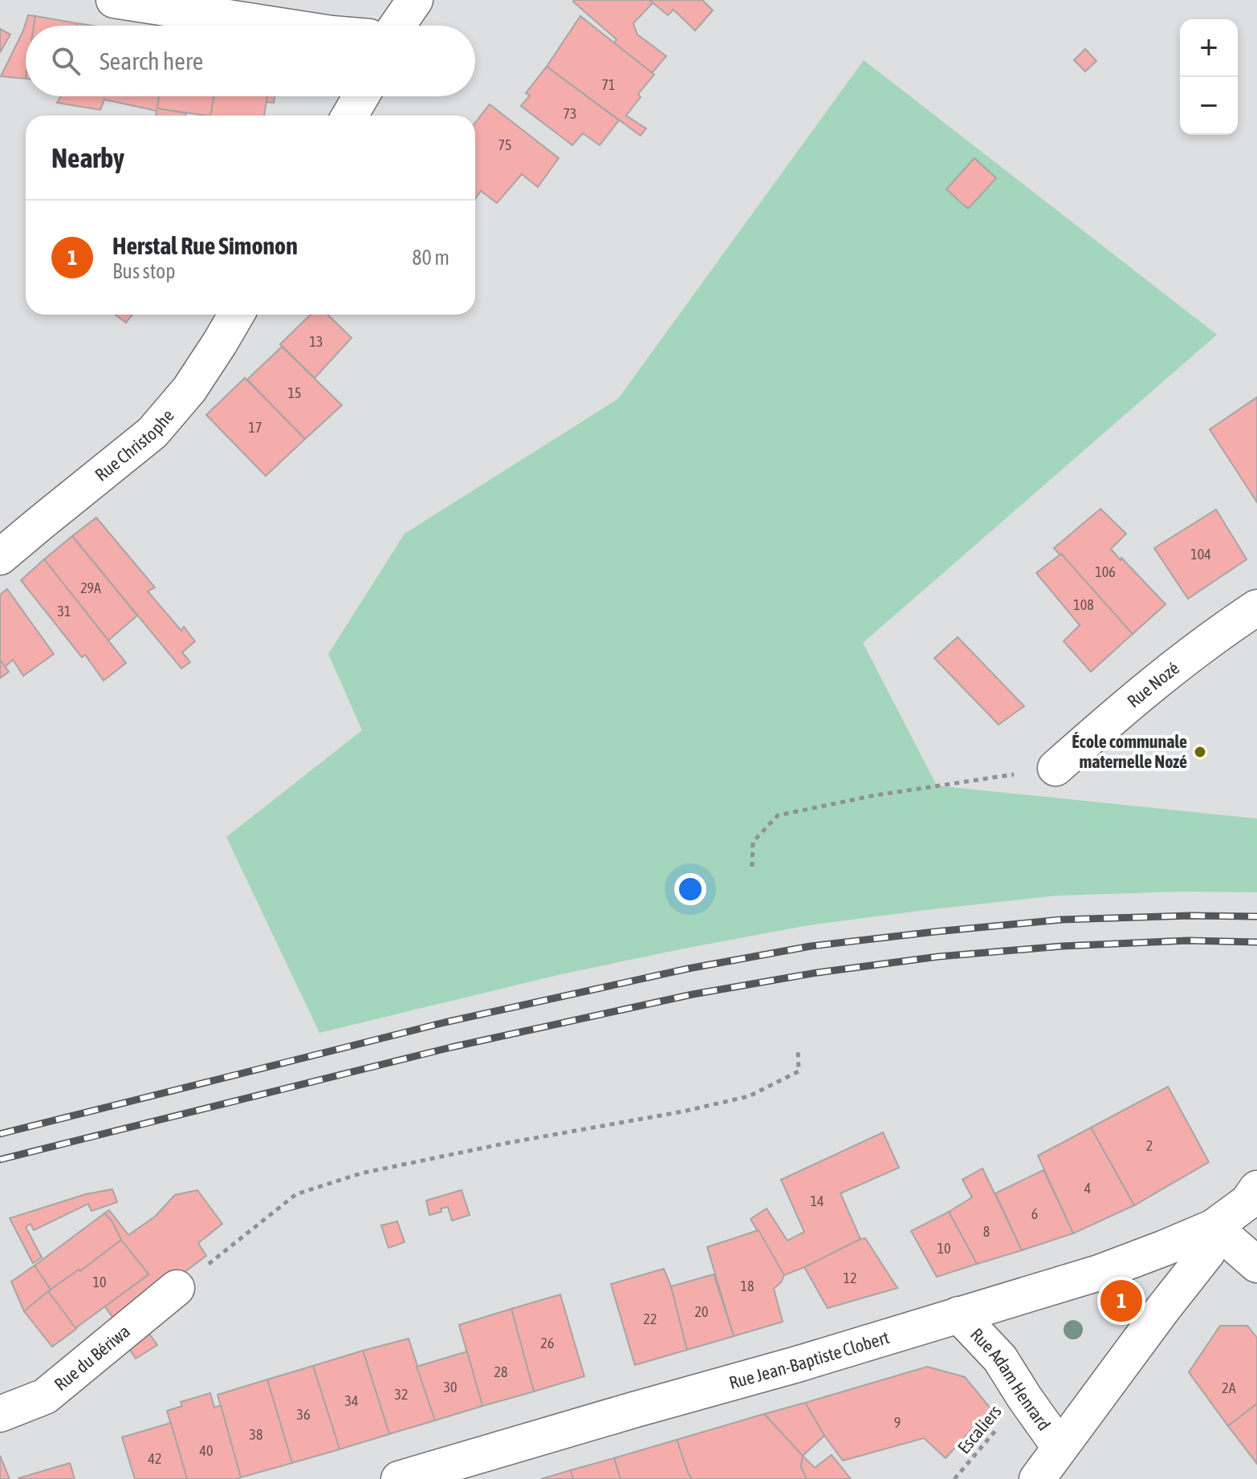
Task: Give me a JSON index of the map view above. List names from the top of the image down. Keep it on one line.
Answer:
{"streets":{"street":["Rue Christophe","Rue Nozé","Rue du Bériwa","Rue Jean-Baptiste Clobert","Rue Adam Henrard"],"path":["Escaliers"]},"crossings":[["Rue Jean-Baptiste Clobert","Rue Adam Henrard"],["Rue Adam Henrard","Escaliers"]],"places":["École communale maternelle Nozé"],"house_numbers":["71","73","75","13","15","17","104","106","29A","108","31","2","4","14","6","8","10","12","10","18","20","22","26","28","30","2A","32","34","36","9","38","40","42"],"page":{"map_buttons":["+","−"],"search":"Search here","heading":"Nearby","list":[{"mark":"1","name":"Herstal Rue Simonon","note":"Bus stop","value":"80 m"}],"pins":"1"}}
